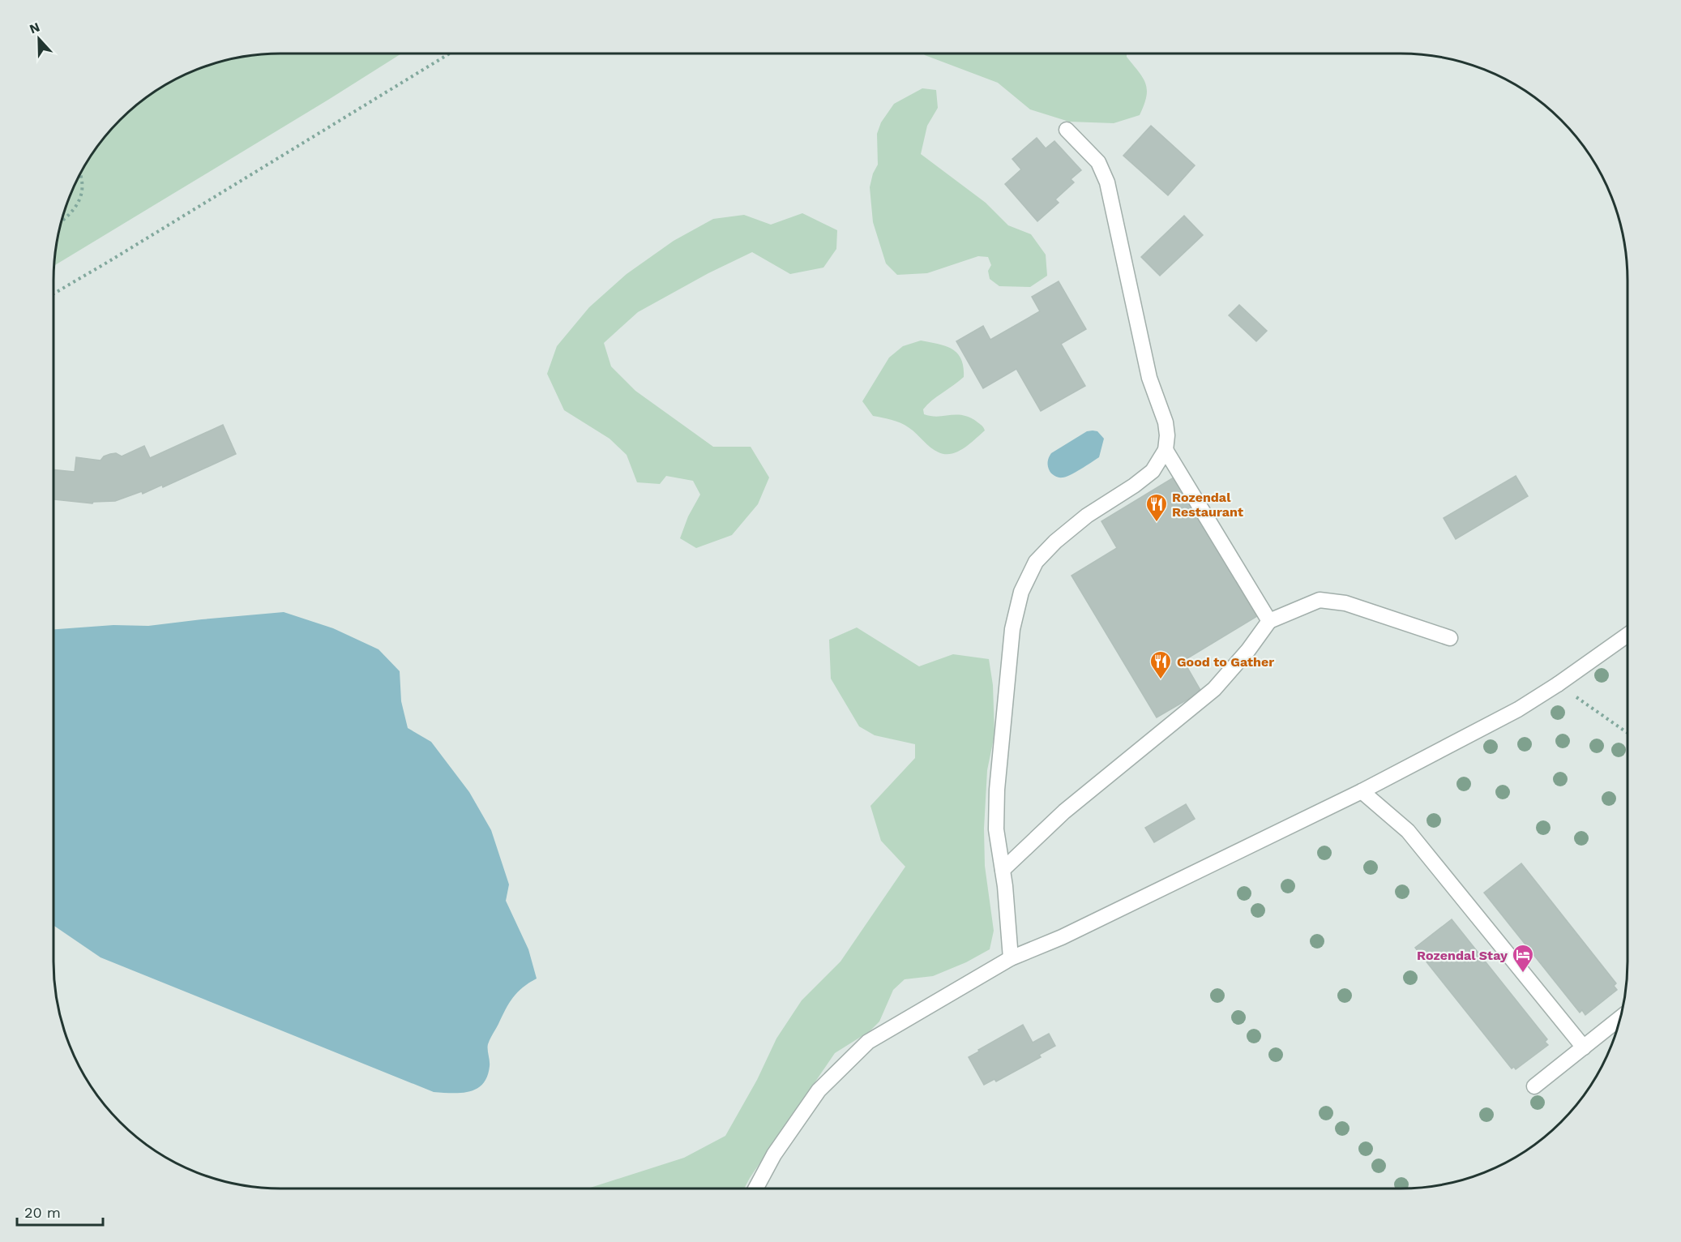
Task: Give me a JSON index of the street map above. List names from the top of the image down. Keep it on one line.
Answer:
{"places":{"restaurant":["Rozendal Restaurant","Good to Gather"],"hotel":["Rozendal Stay"]},"scale_bar":"20 m","north":"top"}
